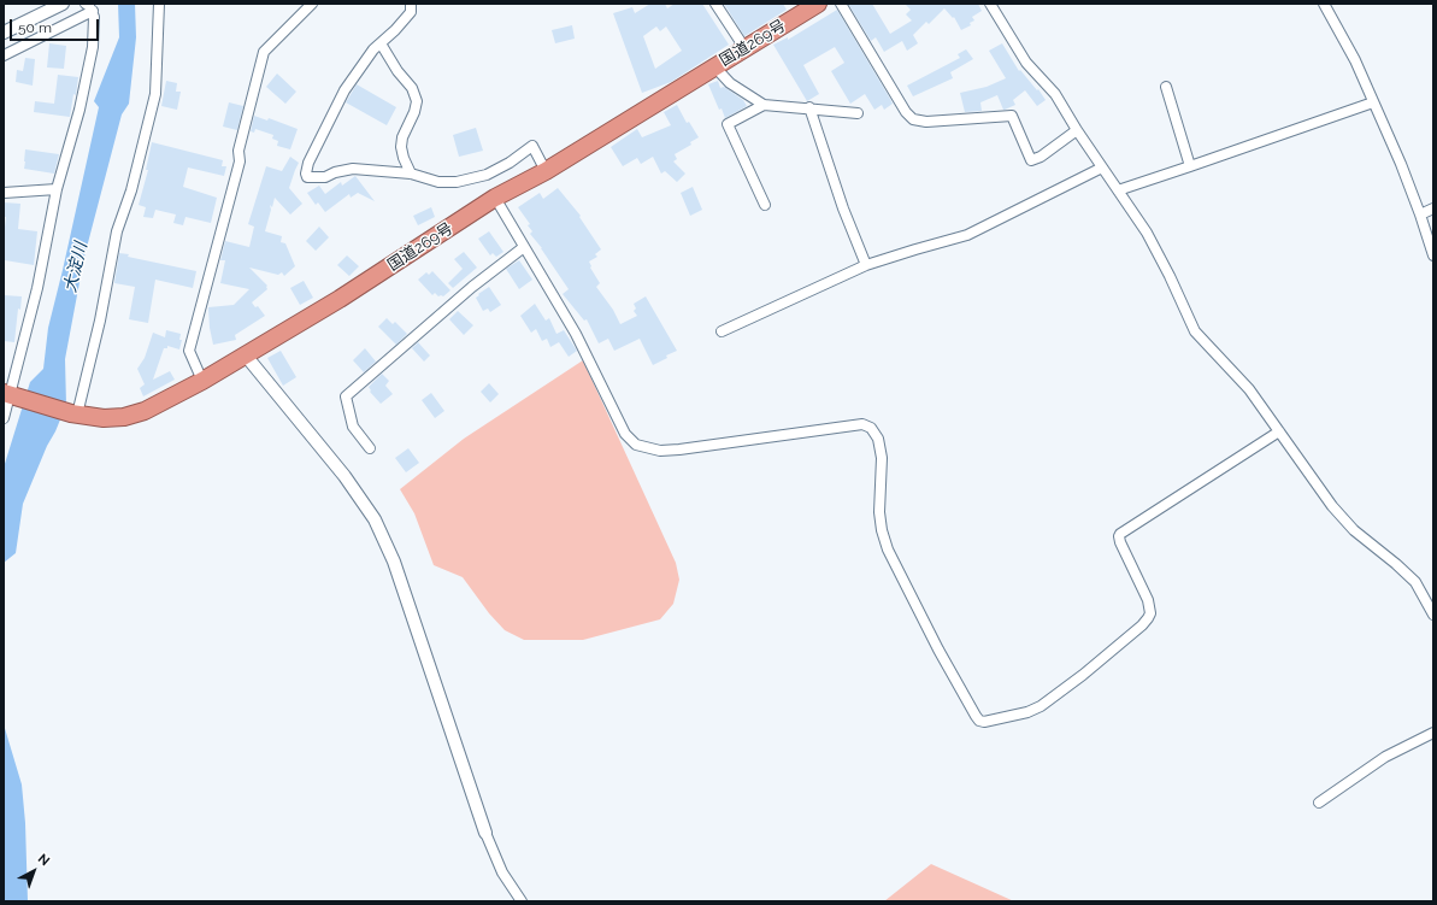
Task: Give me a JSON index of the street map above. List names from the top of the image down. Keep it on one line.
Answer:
{"streets":{"highway":["国道269号"]},"water":["大淀川"],"scale_bar":"50 m","north":"top right"}
